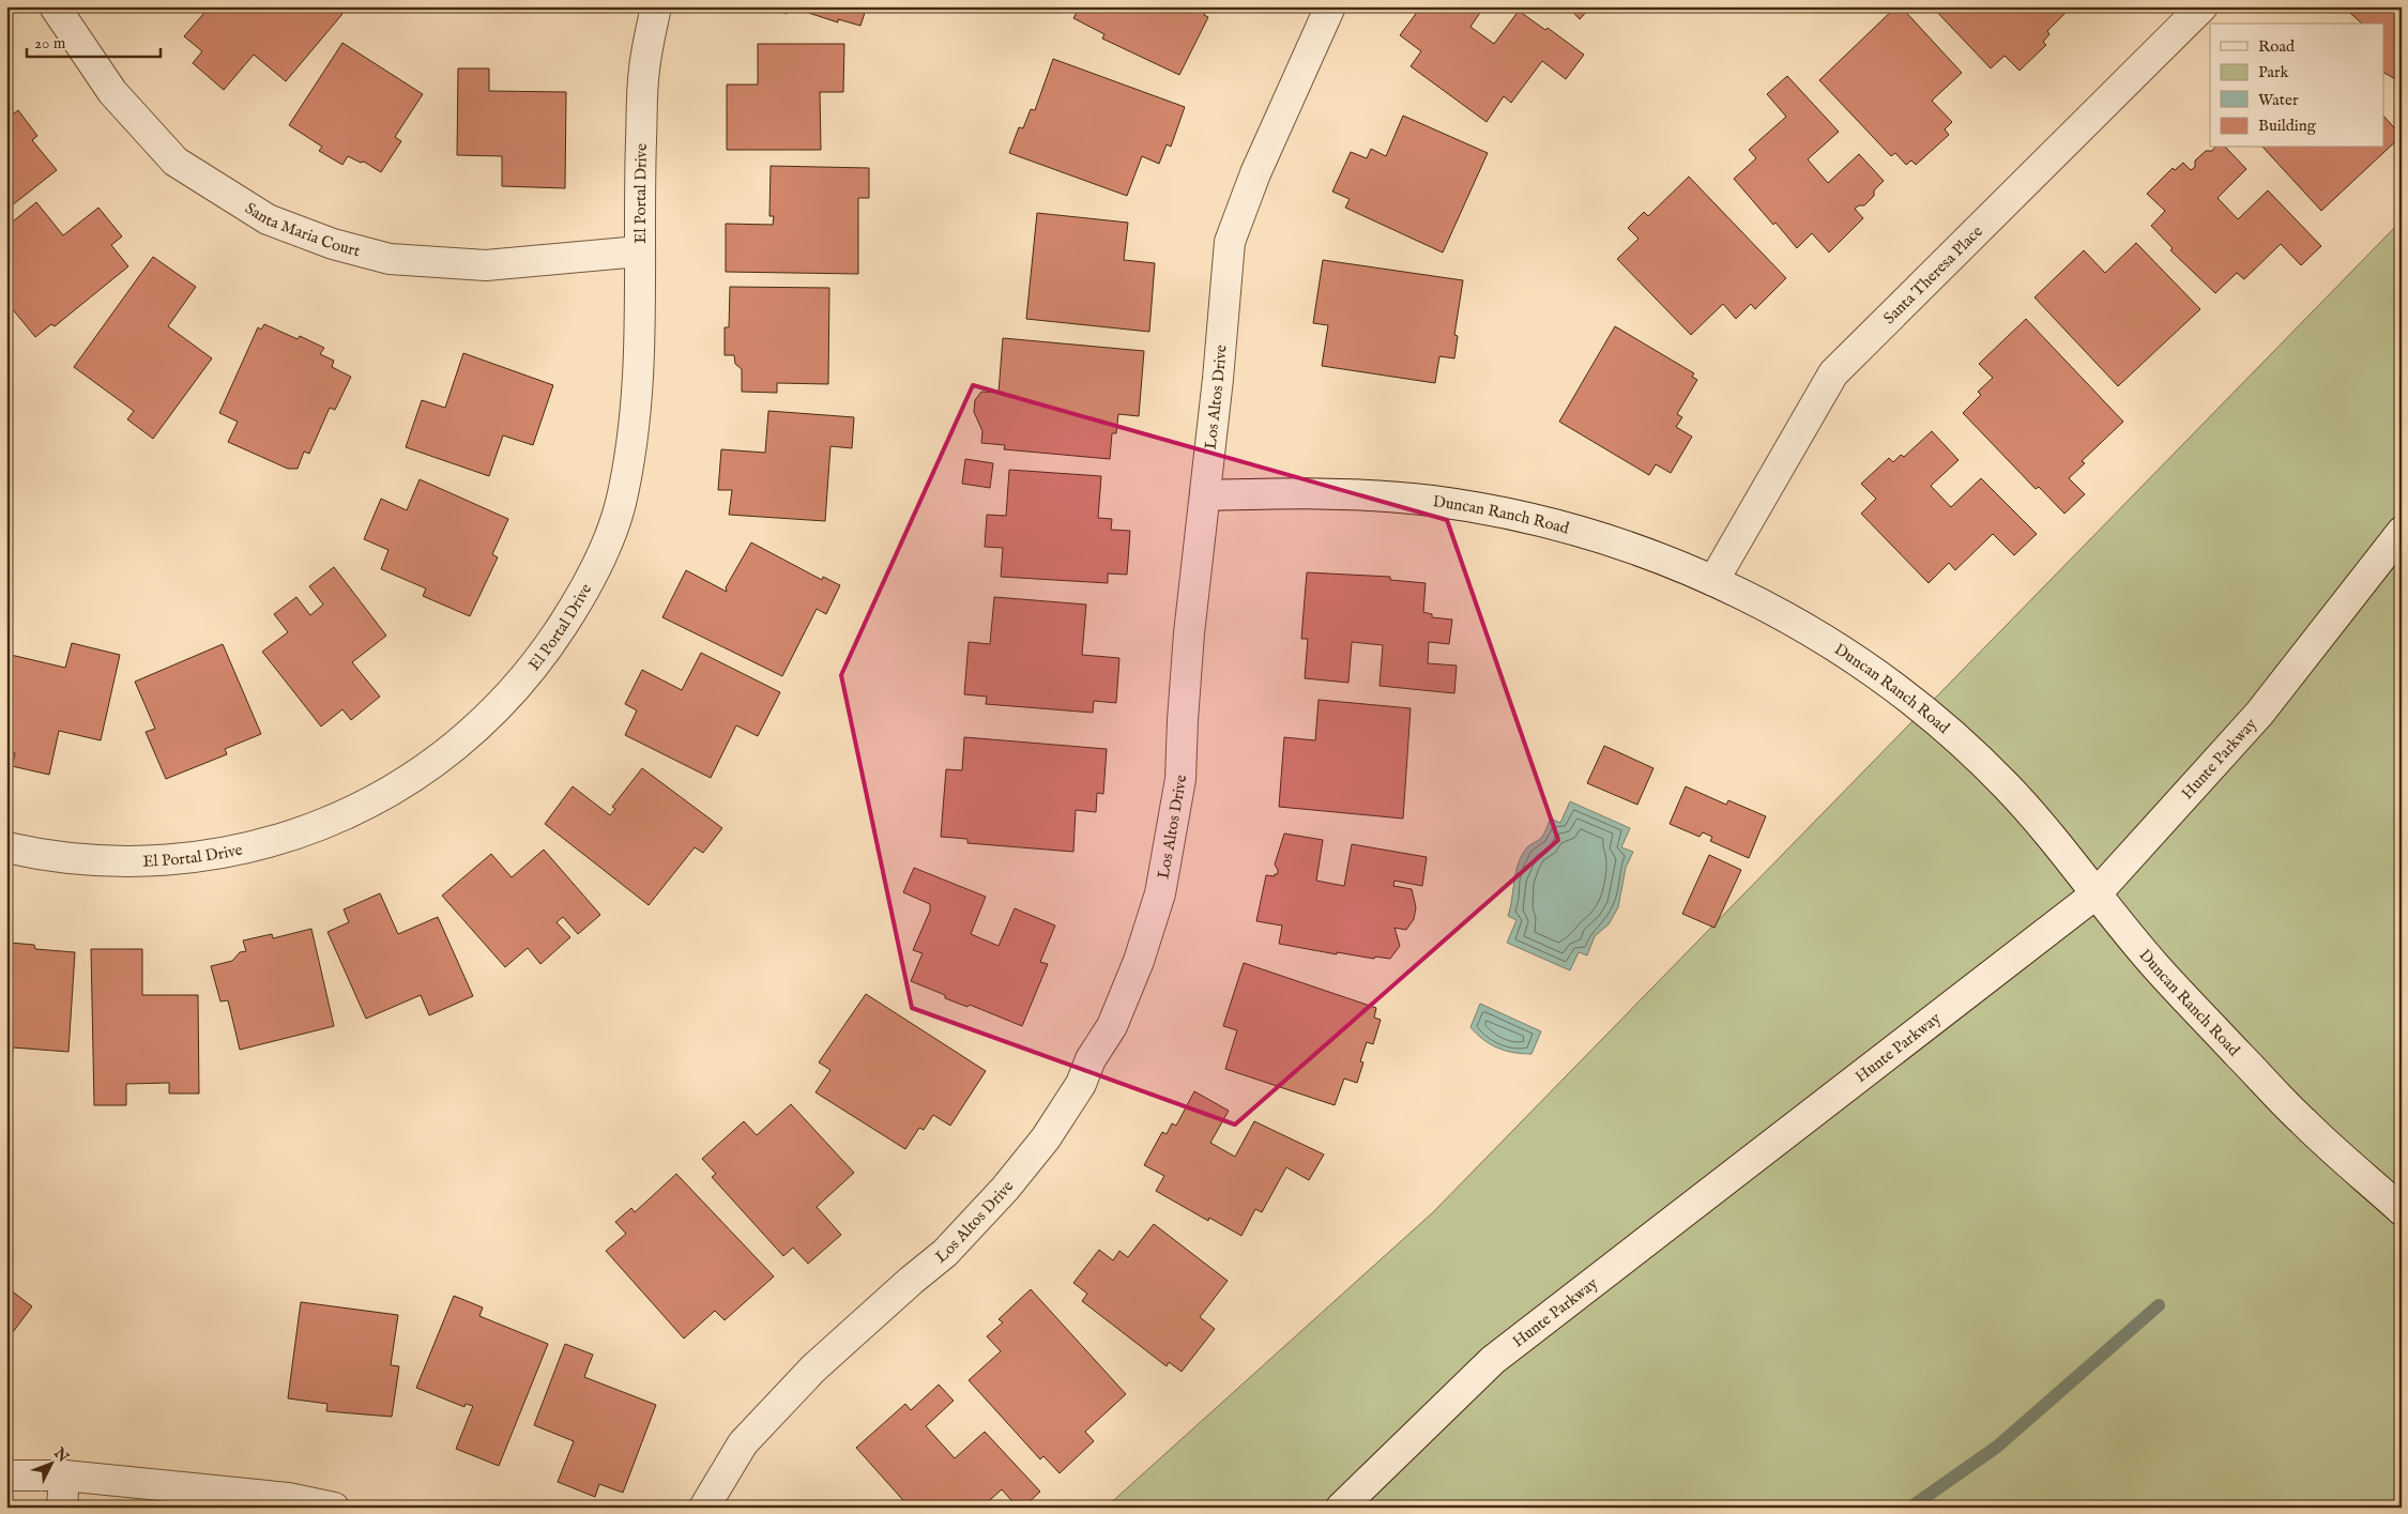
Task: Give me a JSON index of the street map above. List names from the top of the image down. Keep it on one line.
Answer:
{"streets":{"street":["El Portal Drive","Santa Maria Court","Santa Theresa Place","Los Altos Drive","Duncan Ranch Road","Hunte Parkway"]},"crossings":[["El Portal Drive","Santa Maria Court"],["Santa Theresa Place","Duncan Ranch Road"],["Los Altos Drive","Duncan Ranch Road"],["Duncan Ranch Road","Hunte Parkway"]],"legend":["Road","Park","Water","Building"],"scale_bar":"20 m","north":"top right"}
